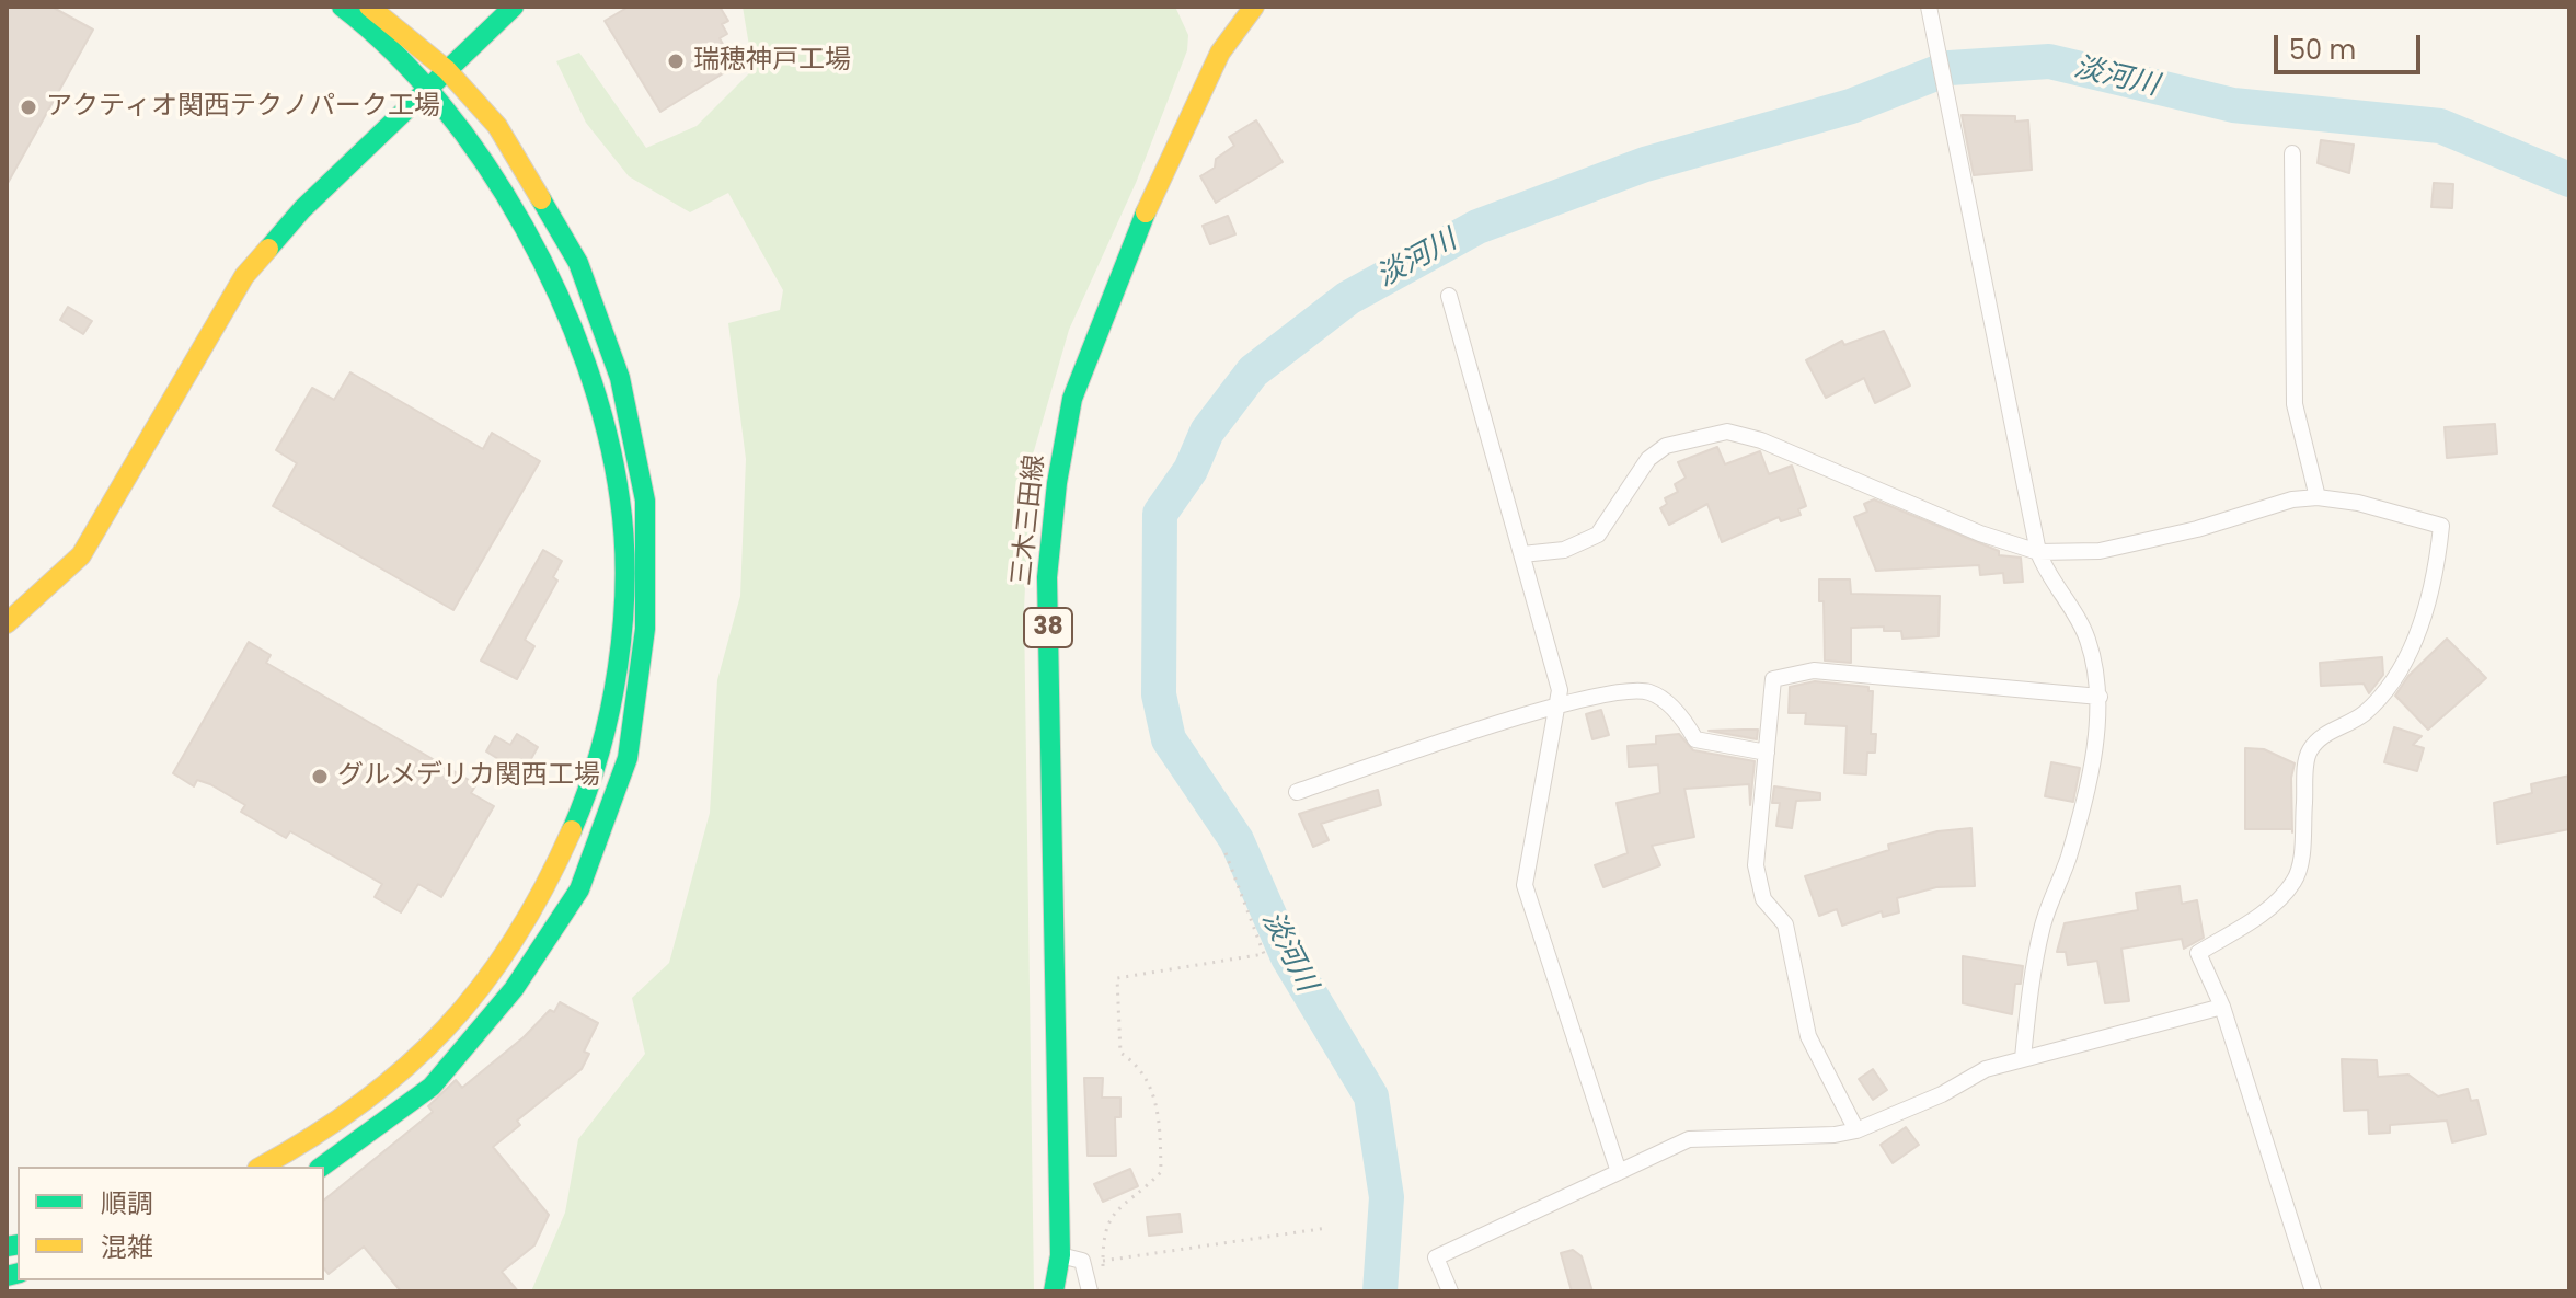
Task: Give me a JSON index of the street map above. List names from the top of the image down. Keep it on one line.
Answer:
{"streets":{"street":["三木三田線","38"]},"water":["淡河川"],"places":["瑞穂神戸工場","アクティオ関西テクノパーク工場","グルメデリカ関西工場"],"legend":["順調","混雑"],"scale_bar":"50 m"}
